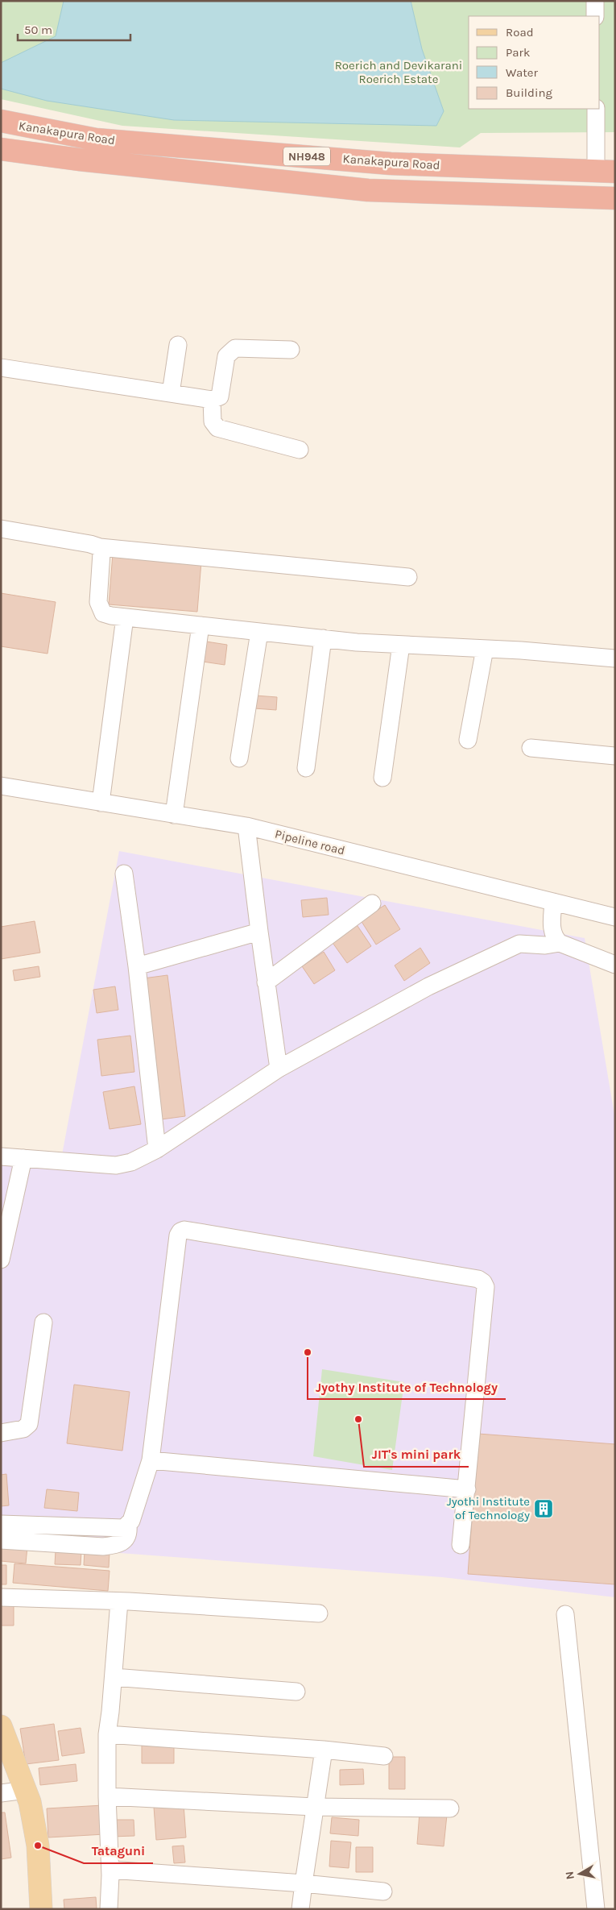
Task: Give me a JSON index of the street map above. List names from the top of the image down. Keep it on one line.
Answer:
{"streets":{"highway":["Kanakapura Road","NH948"],"street":["Pipeline road"]},"parks":["Roerich and Devikarani Roerich Estate"],"places":{"other":["Jyothy Institute of Technology","JIT's mini park","Tataguni"],"building":["Jyothi Institute of Technology"]},"legend":["Road","Park","Water","Building"],"scale_bar":"50 m","north":"left"}
